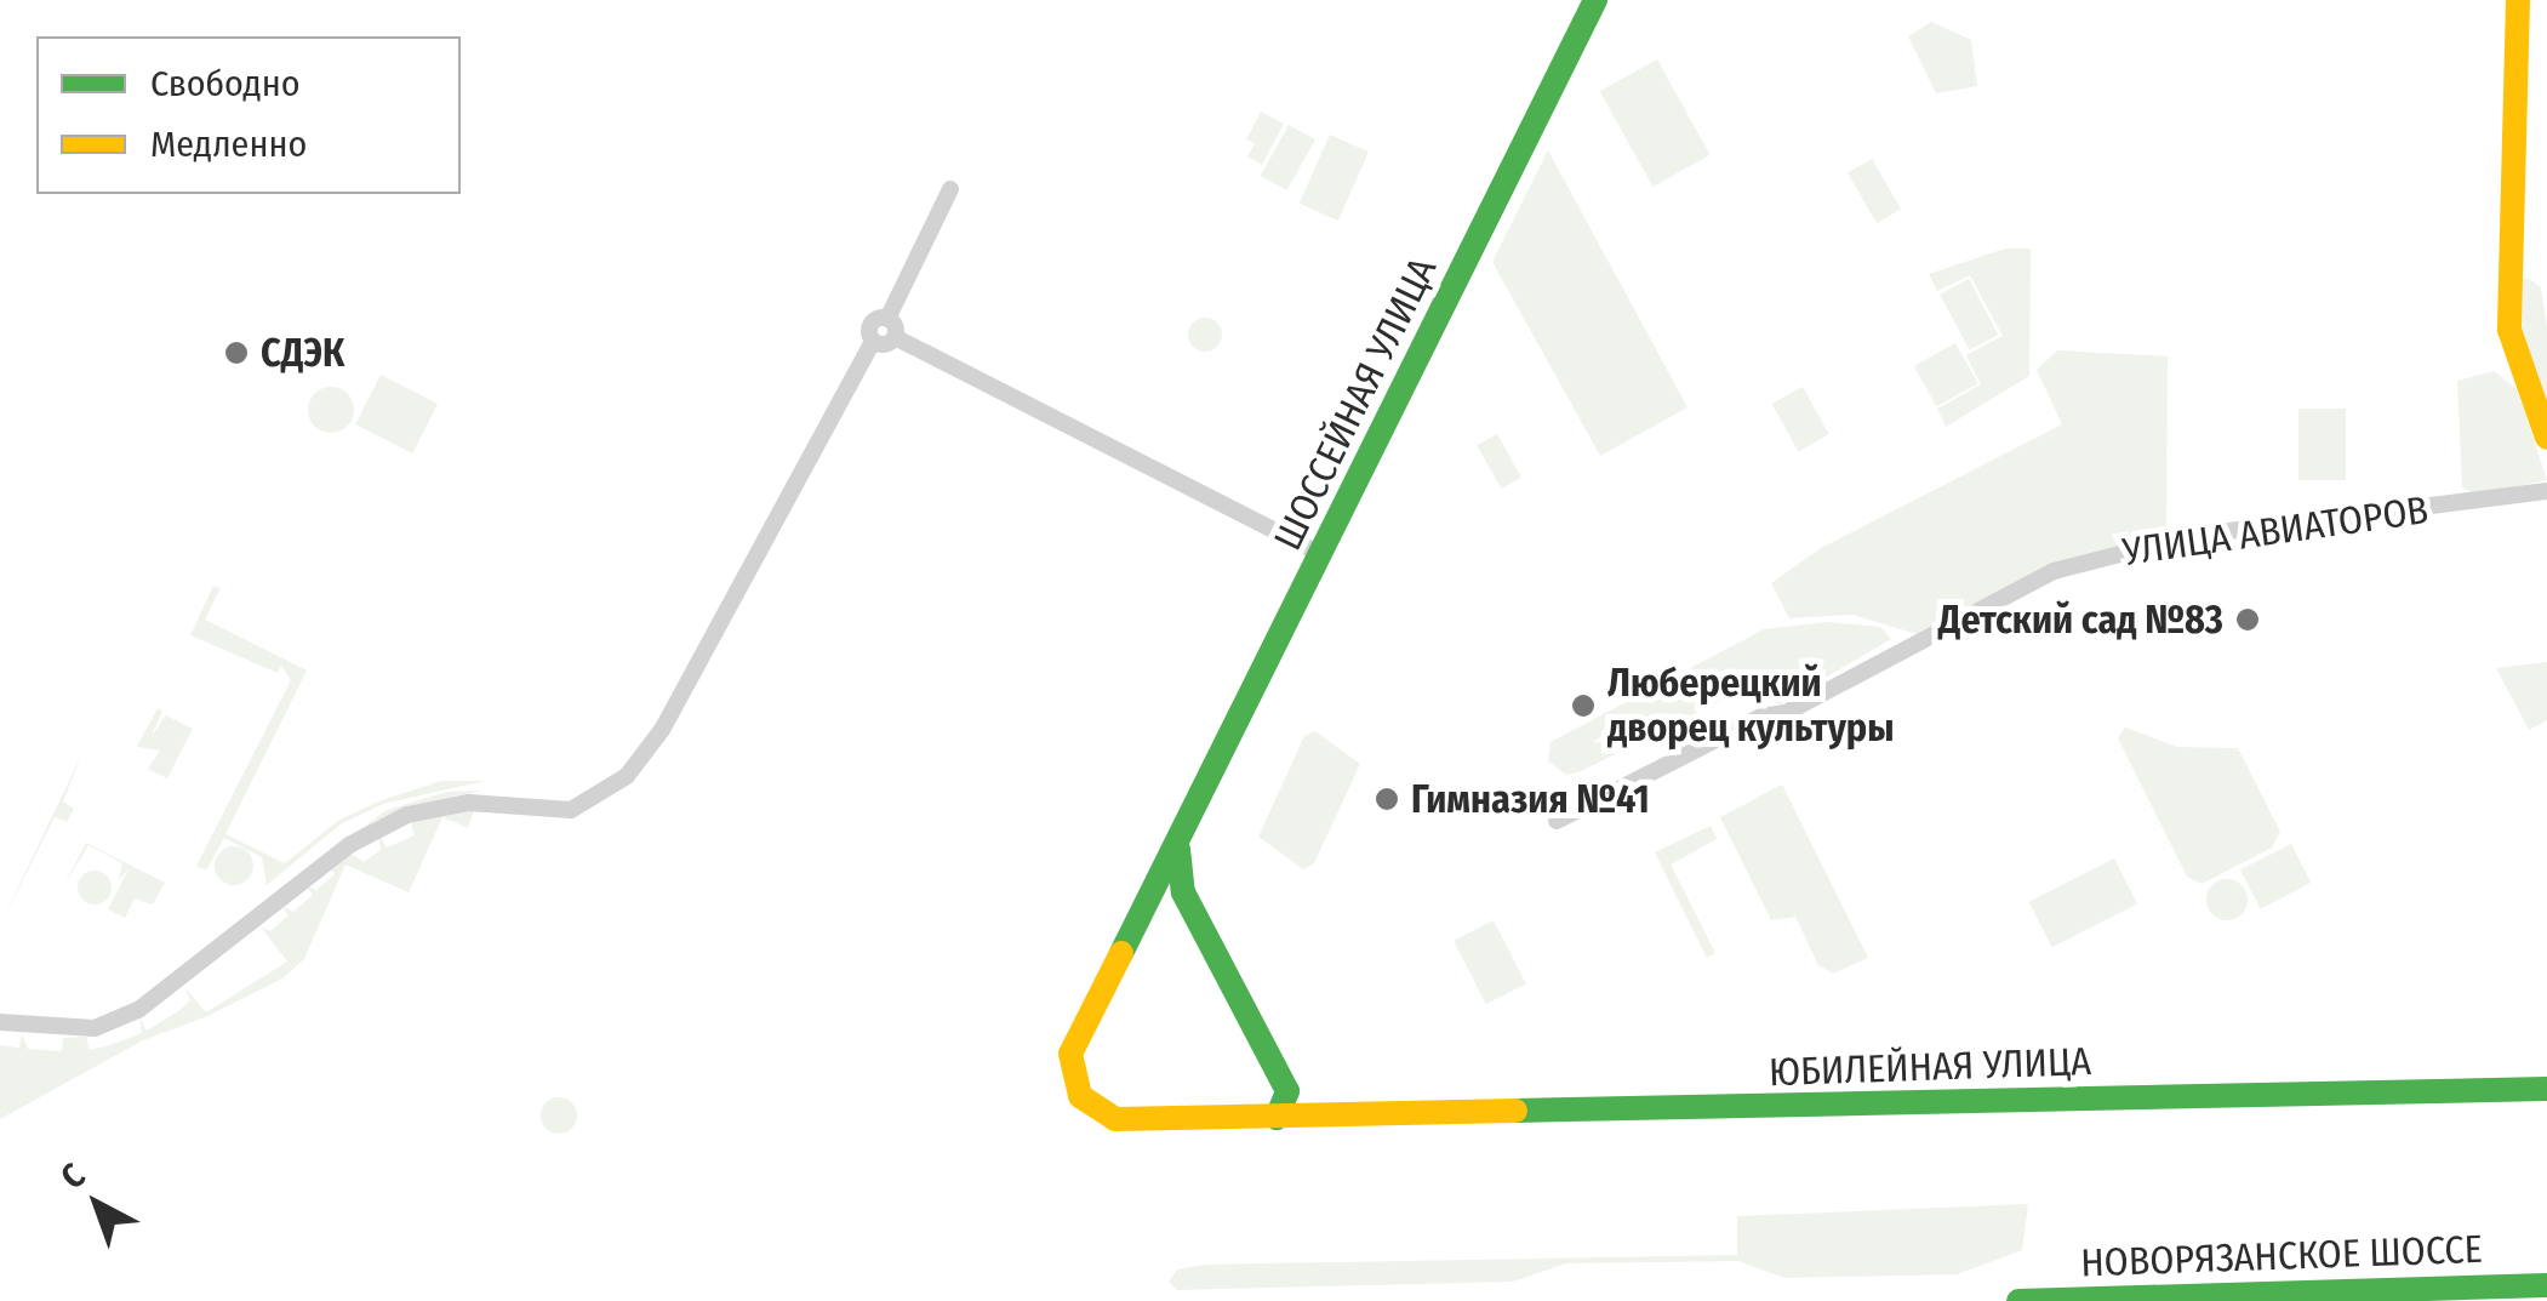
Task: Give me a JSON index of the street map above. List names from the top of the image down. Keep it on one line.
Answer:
{"streets":{"main road":["ШОССЕЙНАЯ УЛИЦА","ЮБИЛЕЙНАЯ УЛИЦА","НОВОРЯЗАНСКОЕ ШОССЕ"],"street":["УЛИЦА АВИАТОРОВ"]},"crossings":[["ШОССЕЙНАЯ УЛИЦА","ЮБИЛЕЙНАЯ УЛИЦА"]],"places":["СДЭК","Детский сад №83","Люберецкий дворец культуры","Гимназия №41"],"legend":["Свободно","Медленно"],"north":"top left"}
